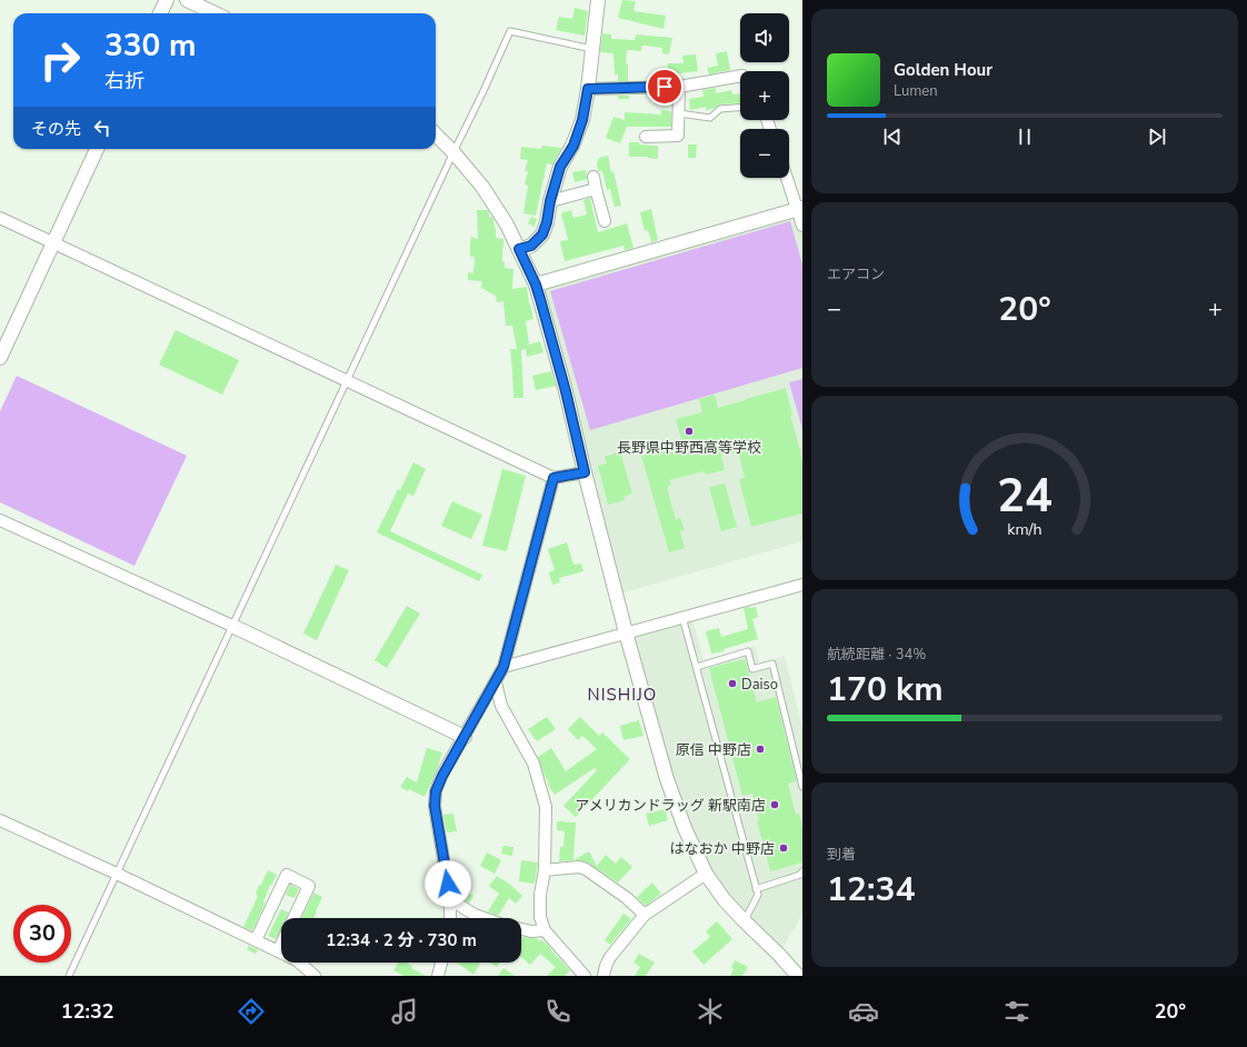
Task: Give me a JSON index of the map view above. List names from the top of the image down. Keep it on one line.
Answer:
{"districts":["NISHIJO"],"places":["長野県中野西高等学校","Daiso","原信 中野店","アメリカンドラッグ 新駅南店","はなおか 中野店"],"page":{"map_buttons":["+","−"],"turn":["330 m","右折"],"song":["Golden Hour","Lumen"],"then":"その先","tile":["エアコン",["航続距離 · 34%","170 km"],["到着","12:34"]],"heat":["−","20°","+"],"limit":"30","trip":"12:34 · 2 分 · 730 m","tabs":["12:32","20°"],"gauge":["24","km/h"]}}
